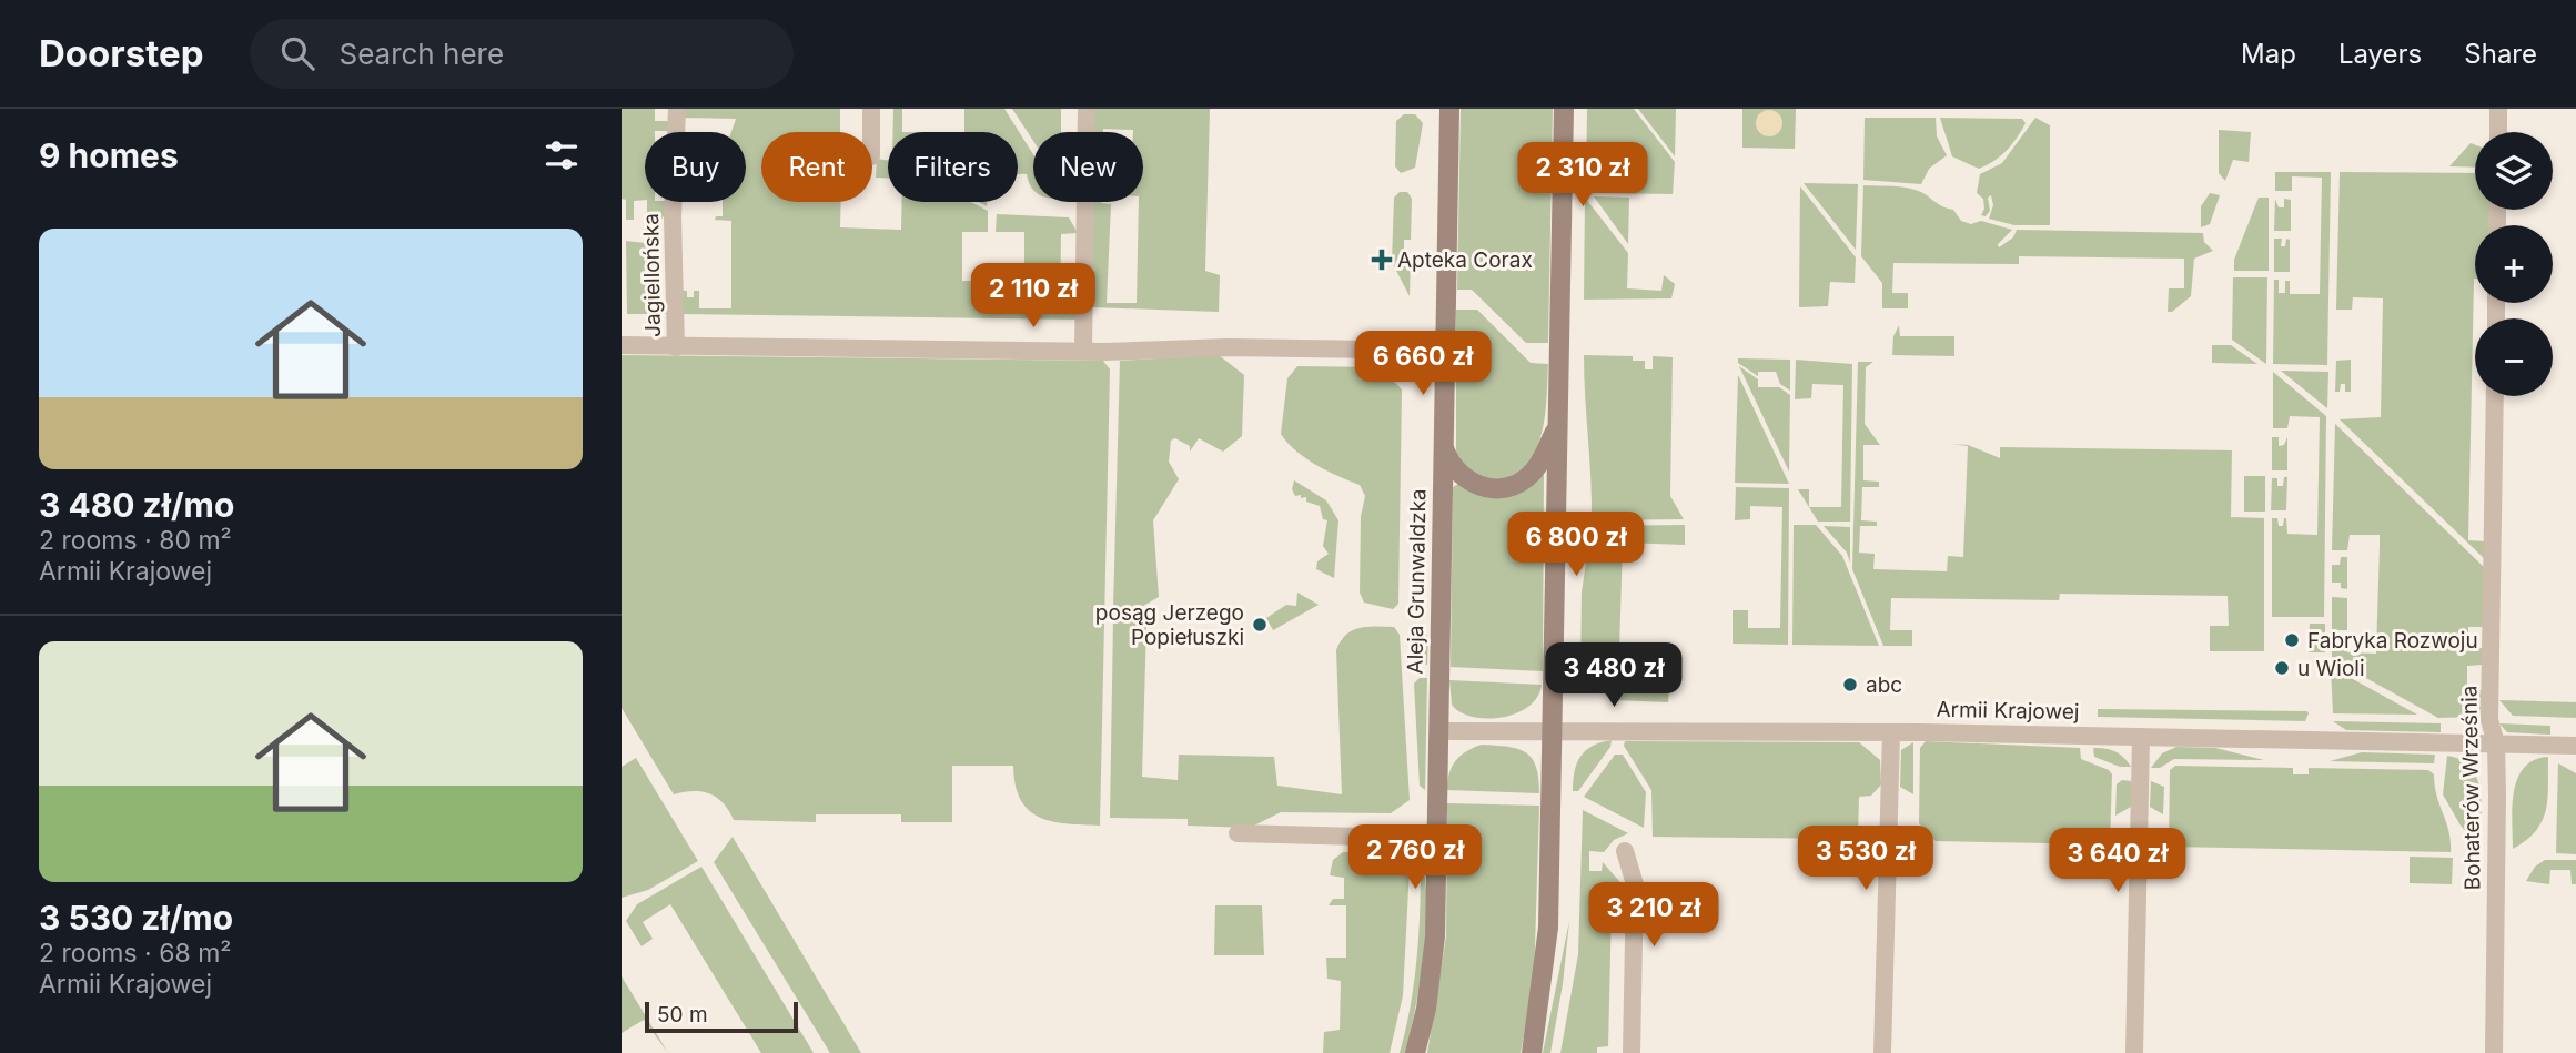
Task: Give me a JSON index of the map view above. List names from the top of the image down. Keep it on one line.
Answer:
{"streets":{"street":["Jagiellońska","Aleja Grunwaldzka","Armii Krajowej","Bohaterów Września"]},"crossings":[["Aleja Grunwaldzka","Armii Krajowej"],["Armii Krajowej","Bohaterów Września"]],"places":{"health":["Apteka Corax"],"other":["posąg Jerzego Popiełuszki","Fabryka Rozwoju","u Wioli","abc"]},"scale_bar":"50 m","page":{"header":"Doorstep","search":"Search here","nav":["Map","Layers","Share"],"heading":"9 homes","map_buttons":["+","−"],"chip":["Buy","Rent","Filters","New"],"price":["2 310 zł","2 110 zł","6 660 zł","6 800 zł","3 480 zł","2 760 zł","3 530 zł","3 640 zł","3 210 zł"],"list":[{"name":"3 480 zł/mo","note":"2 rooms · 80 m² · Armii Krajowej"},{"name":"3 530 zł/mo","note":"2 rooms · 68 m² · Armii Krajowej"}],"scale":"50 m"}}
